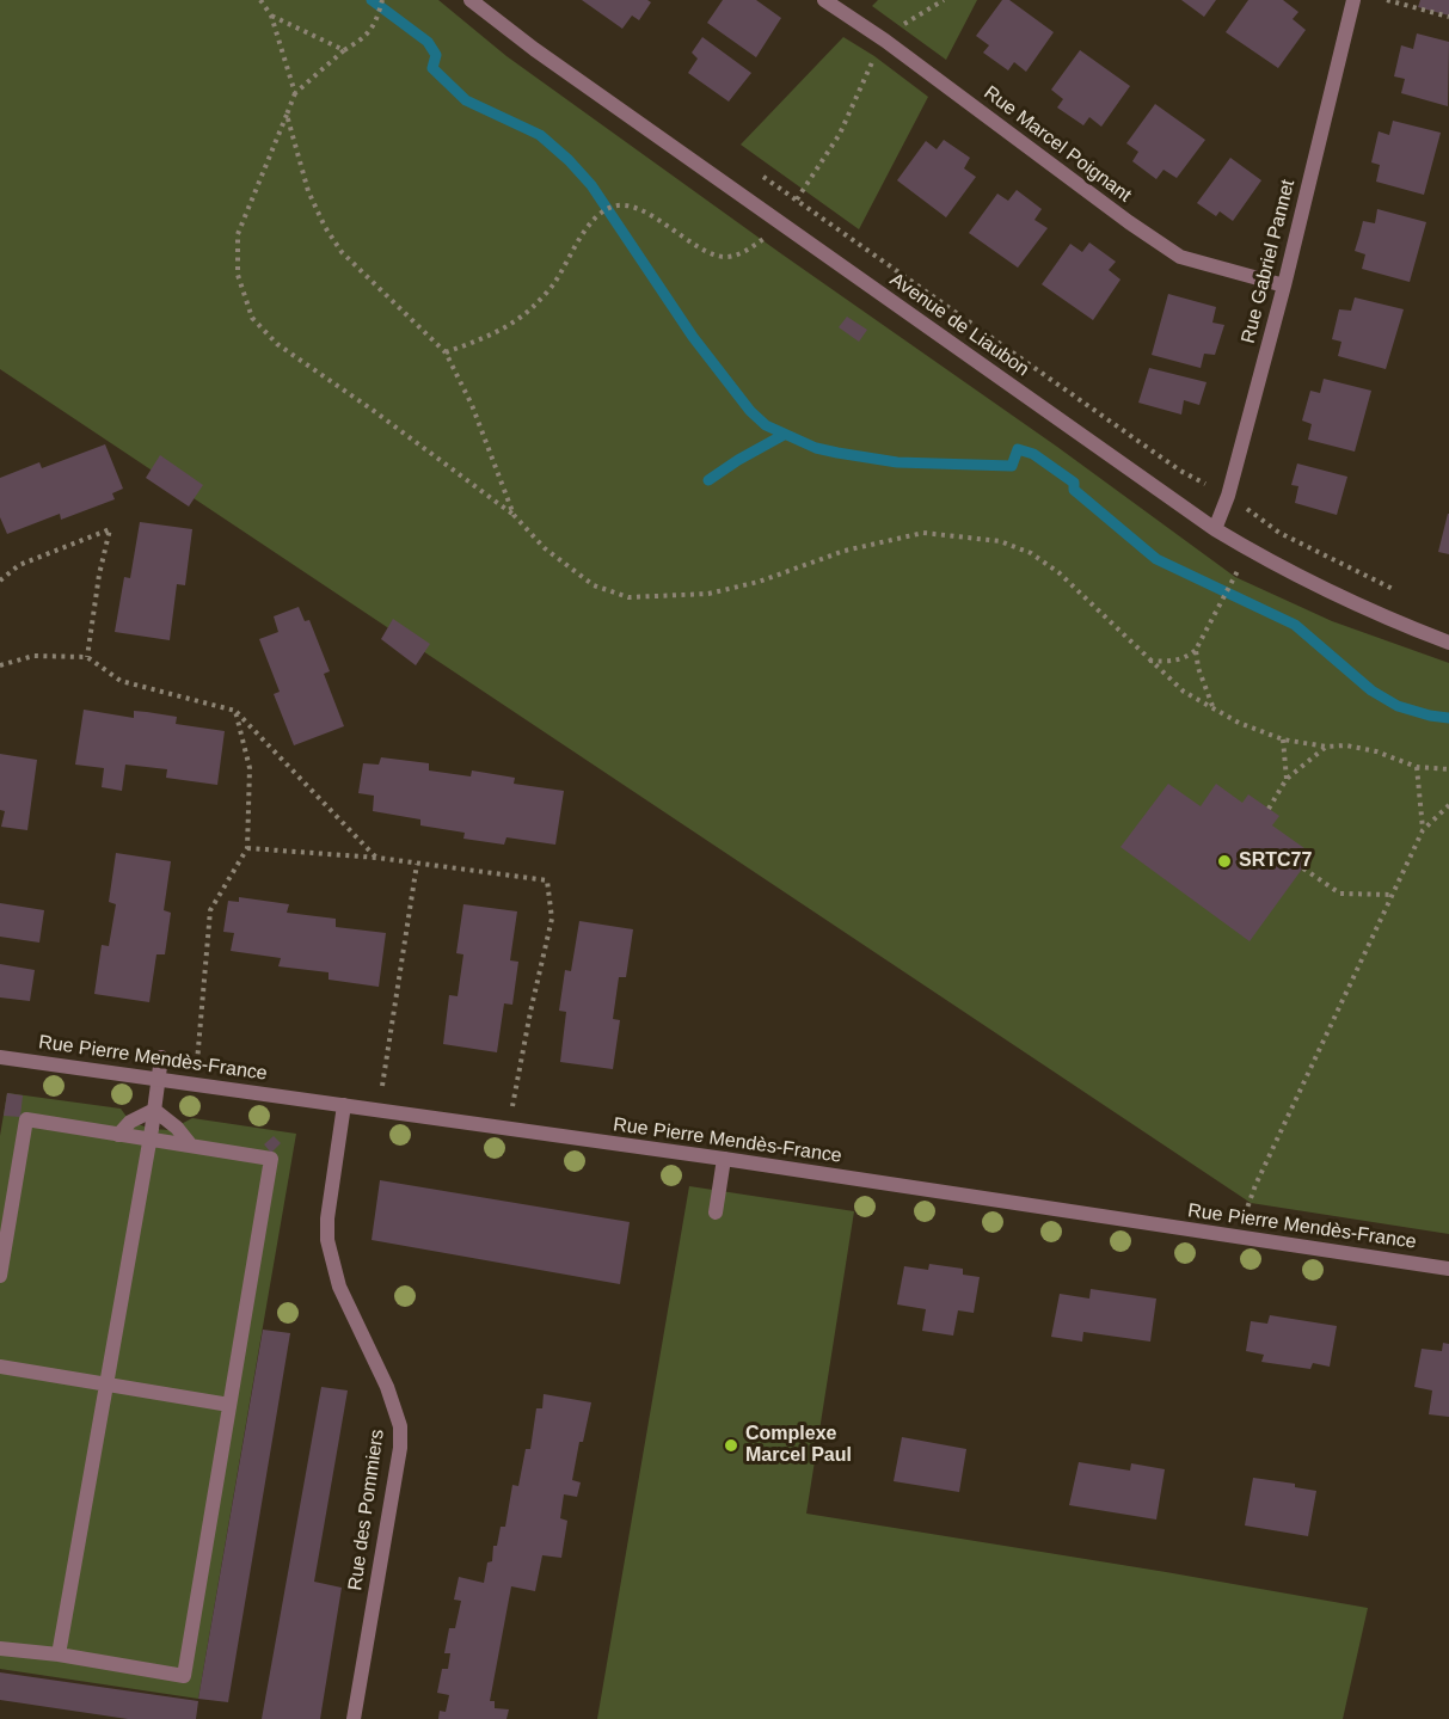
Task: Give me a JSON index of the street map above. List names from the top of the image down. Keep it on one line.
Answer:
{"streets":{"street":["Rue Marcel Poignant","Rue Gabriel Pannet","Avenue de Liaubon","Rue Pierre Mendès-France","Rue des Pommiers"]},"crossings":[["Rue Marcel Poignant","Rue Gabriel Pannet"],["Rue Gabriel Pannet","Avenue de Liaubon"],["Rue Pierre Mendès-France","Rue des Pommiers"]],"places":["SRTC77","Complexe Marcel Paul"]}
